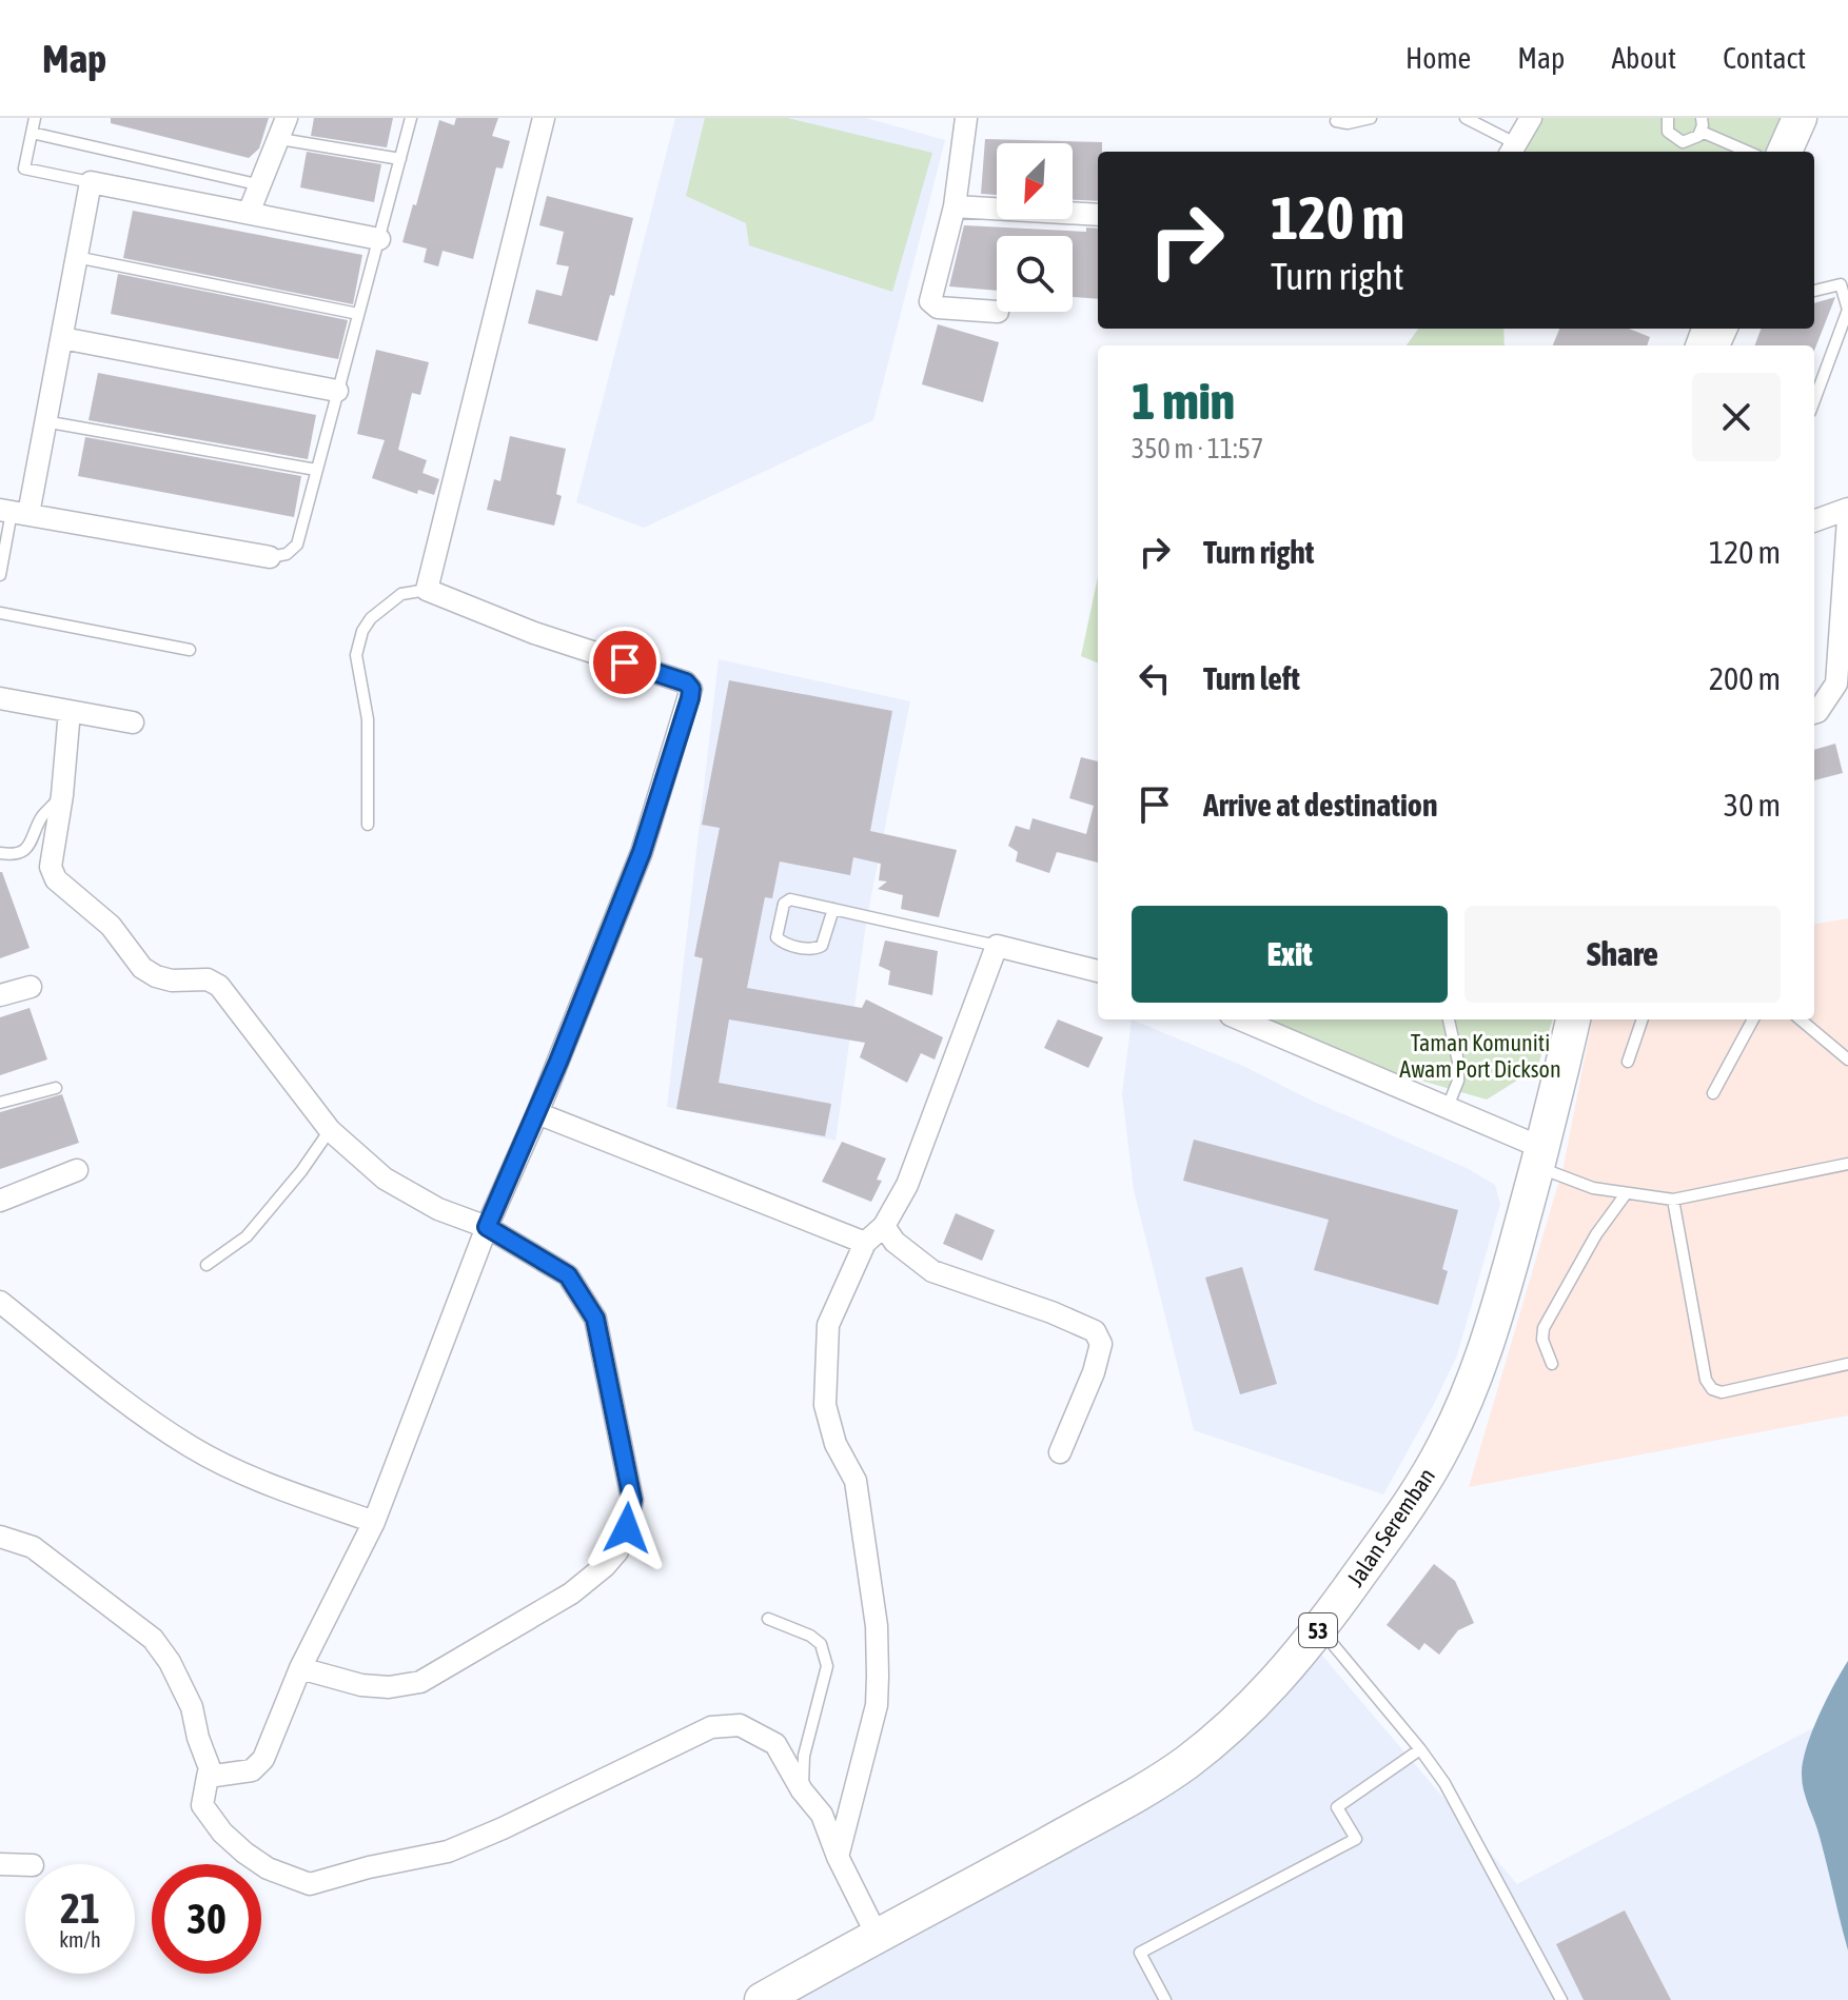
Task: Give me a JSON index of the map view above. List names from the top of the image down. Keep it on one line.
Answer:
{"streets":{"main road":["Jalan Seremban","53"]},"parks":["Taman Komuniti Awam Port Dickson"],"north":"bottom left","page":{"header":"Map","nav":["Home","Map","About","Contact"],"turn":["120 m","Turn right"],"heading":["1 min","350 m · 11:57"],"list":[{"name":"Turn right","value":"120 m"},{"name":"Turn left","value":"200 m"},{"name":"Arrive at destination","value":"30 m"}],"buttons":["Exit","Share"],"speed":"21 km/h","limit":"30"}}
